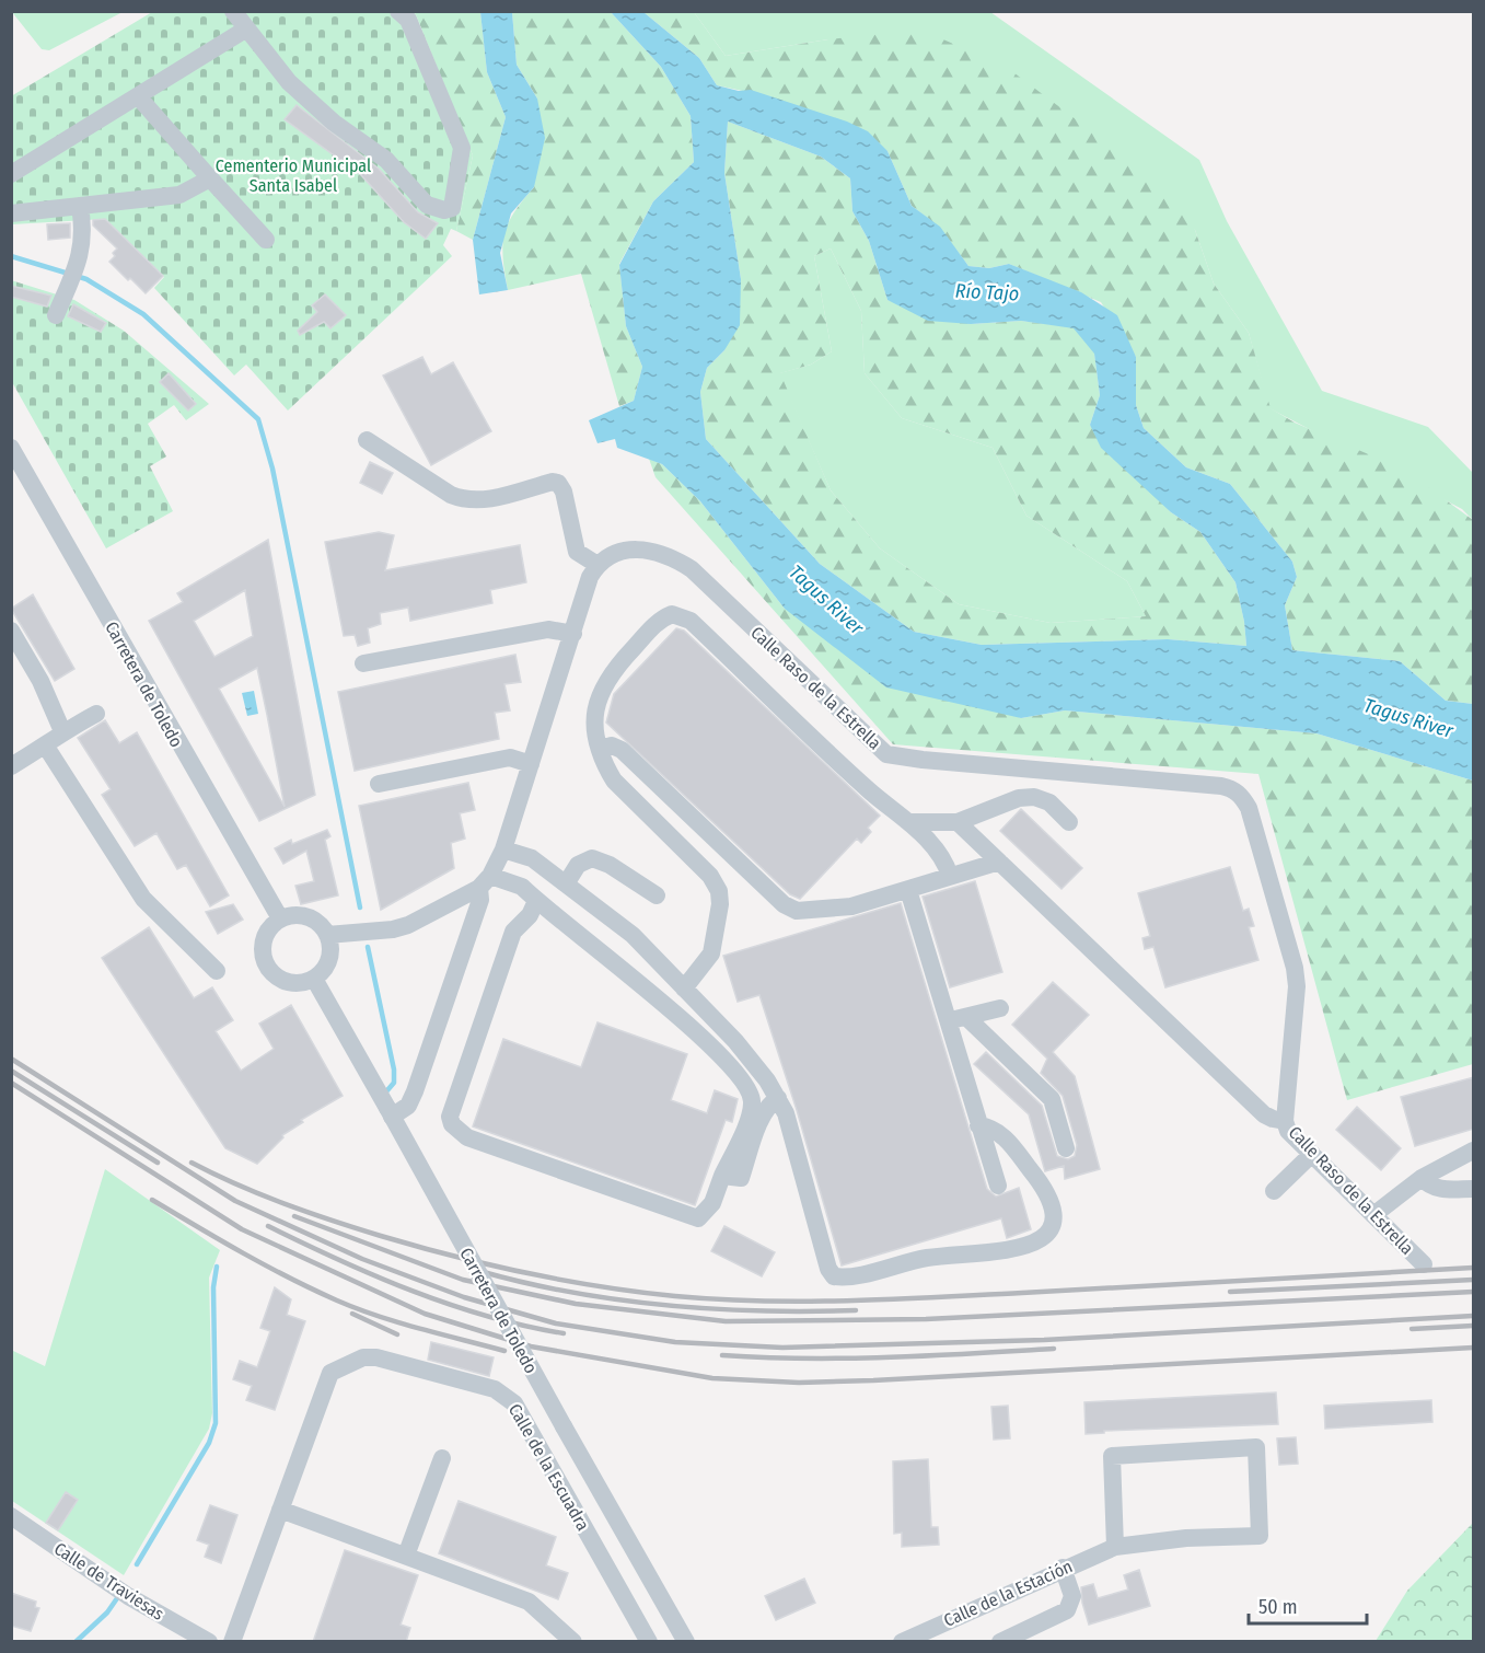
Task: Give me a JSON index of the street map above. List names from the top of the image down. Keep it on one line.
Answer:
{"streets":{"street":["Carretera de Toledo","Calle Raso de la Estrella","Calle de la Escuadra","Calle de Traviesas","Calle de la Estación"]},"water":["Río Tajo","Tagus River"],"parks":["Cementerio Municipal Santa Isabel"],"scale_bar":"50 m"}
